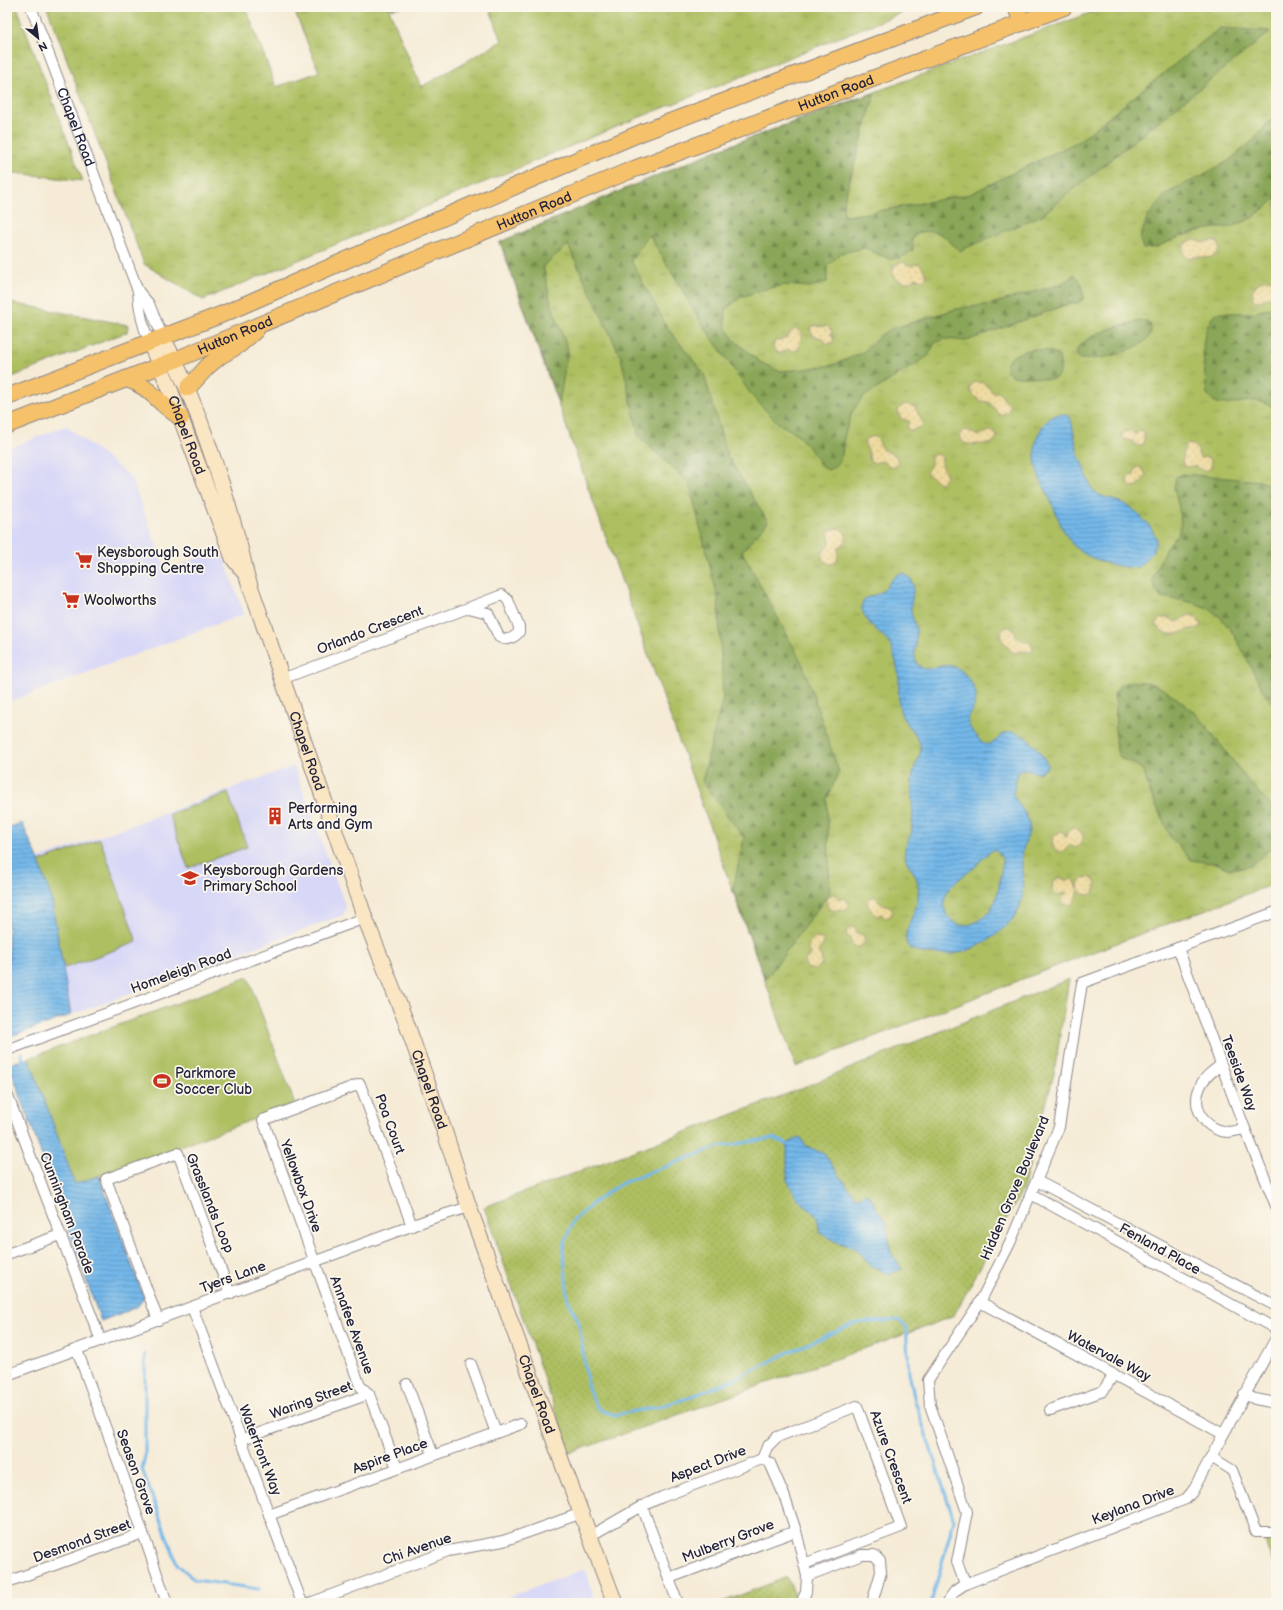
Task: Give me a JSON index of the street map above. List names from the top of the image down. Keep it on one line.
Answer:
{"streets":{"main road":["Hutton Road","Chapel Road"],"street":["Orlando Crescent","Homeleigh Road","Teeside Way","Poa Court","Yellowbox Drive","Hidden Grove Boulevard","Grasslands Loop","Cunningham Parade","Fenland Place","Tyers Lane","Annafee Avenue","Watervale Way","Waring Street","Waterfront Way","Aspire Place","Azure Crescent","Aspect Drive","Season Grove","Keylana Drive","Desmond Street","Mulberry Grove","Chi Avenue"]},"crossings":[["Hutton Road","Chapel Road"],["Chapel Road","Orlando Crescent"],["Chapel Road","Homeleigh Road"],["Chapel Road","Tyers Lane"],["Chapel Road","Aspect Drive"],["Chapel Road","Chi Avenue"],["Teeside Way","Hidden Grove Boulevard"],["Poa Court","Yellowbox Drive"],["Poa Court","Tyers Lane"],["Yellowbox Drive","Tyers Lane"],["Yellowbox Drive","Annafee Avenue"],["Hidden Grove Boulevard","Fenland Place"],["Hidden Grove Boulevard","Watervale Way"],["Hidden Grove Boulevard","Keylana Drive"],["Grasslands Loop","Tyers Lane"],["Cunningham Parade","Tyers Lane"],["Tyers Lane","Annafee Avenue"],["Tyers Lane","Waterfront Way"],["Tyers Lane","Season Grove"],["Annafee Avenue","Waring Street"],["Annafee Avenue","Aspire Place"],["Watervale Way","Keylana Drive"],["Waring Street","Waterfront Way"],["Waterfront Way","Aspire Place"],["Azure Crescent","Aspect Drive"],["Aspect Drive","Mulberry Grove"],["Season Grove","Desmond Street"]],"places":{"supermarket":["Keysborough South Shopping Centre","Woolworths"],"building":["Performing Arts and Gym"],"school or university":["Keysborough Gardens Primary School"],"sports":["Parkmore Soccer Club"]},"north":"bottom right"}
